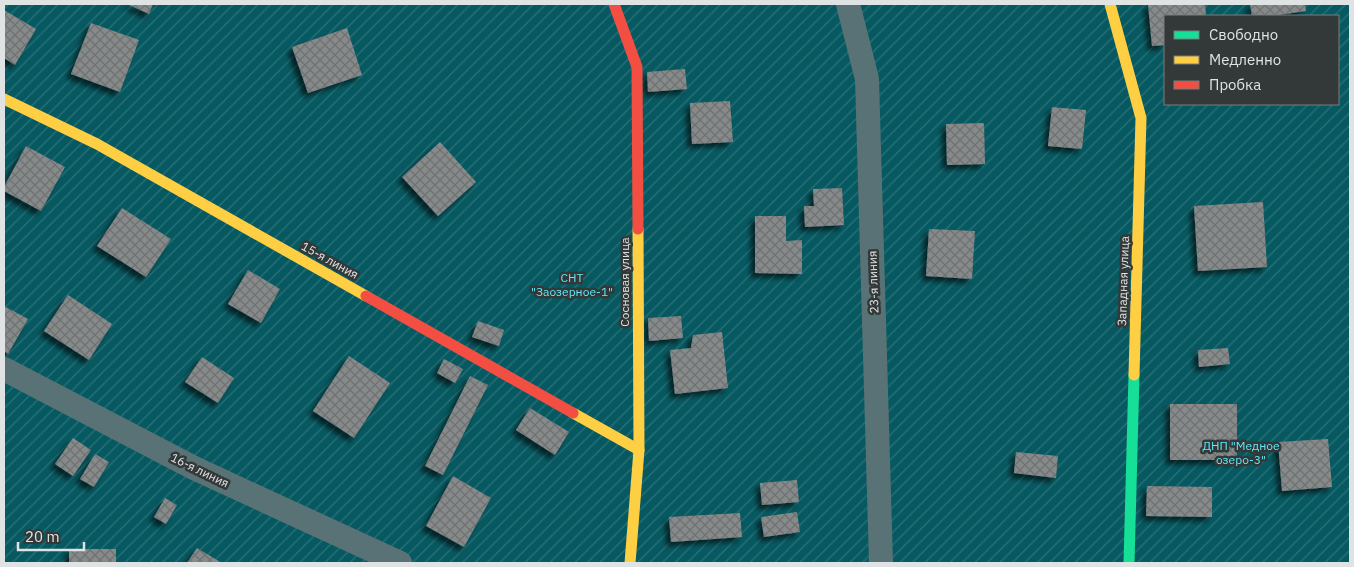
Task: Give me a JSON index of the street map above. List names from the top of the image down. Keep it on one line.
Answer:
{"streets":{"street":["15-я линия","Западная улица","Сосновая улица","23-я линия","16-я линия"]},"crossings":[["15-я линия","Сосновая улица"]],"parks":["СНТ \"Заозерное-1\"","ДНП \"Медное озеро-3\""],"legend":["Свободно","Медленно","Пробка"],"scale_bar":"20 m"}
